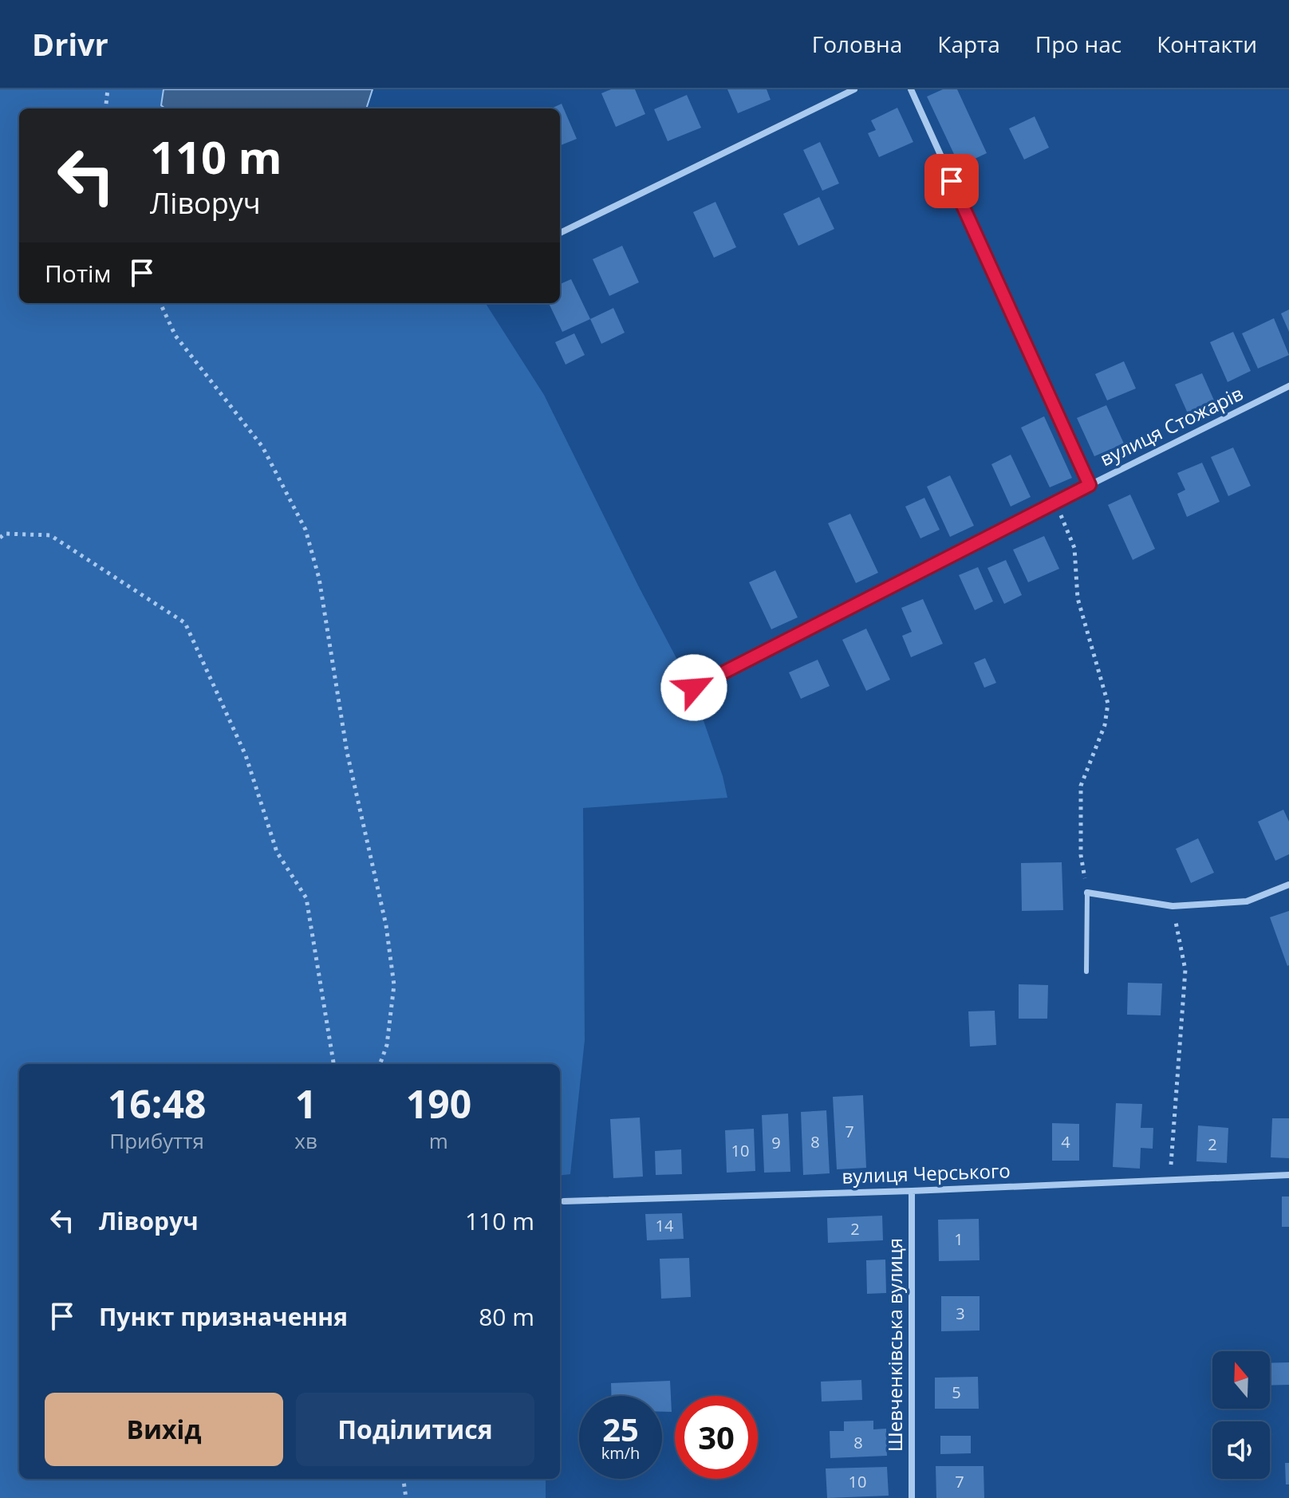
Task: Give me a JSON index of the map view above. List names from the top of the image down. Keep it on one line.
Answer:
{"streets":{"street":["вулиця Стожарів","вулиця Черського","Шевченківська вулиця"]},"crossings":[["вулиця Черського","Шевченківська вулиця"]],"house_numbers":["7","8","4","9","2","10","14","2","1","3","5","8","10","7"],"north":"top","page":{"header":"Drivr","nav":["Головна","Карта","Про нас","Контакти"],"turn":["110 m","Ліворуч"],"then":"Потім","eta":["16:48","Прибуття","1","хв","190","m"],"list":[{"name":"Ліворуч","value":"110 m"},{"name":"Пункт призначення","value":"80 m"}],"buttons":["Вихід","Поділитися"],"speed":"25 km/h","limit":"30"}}
